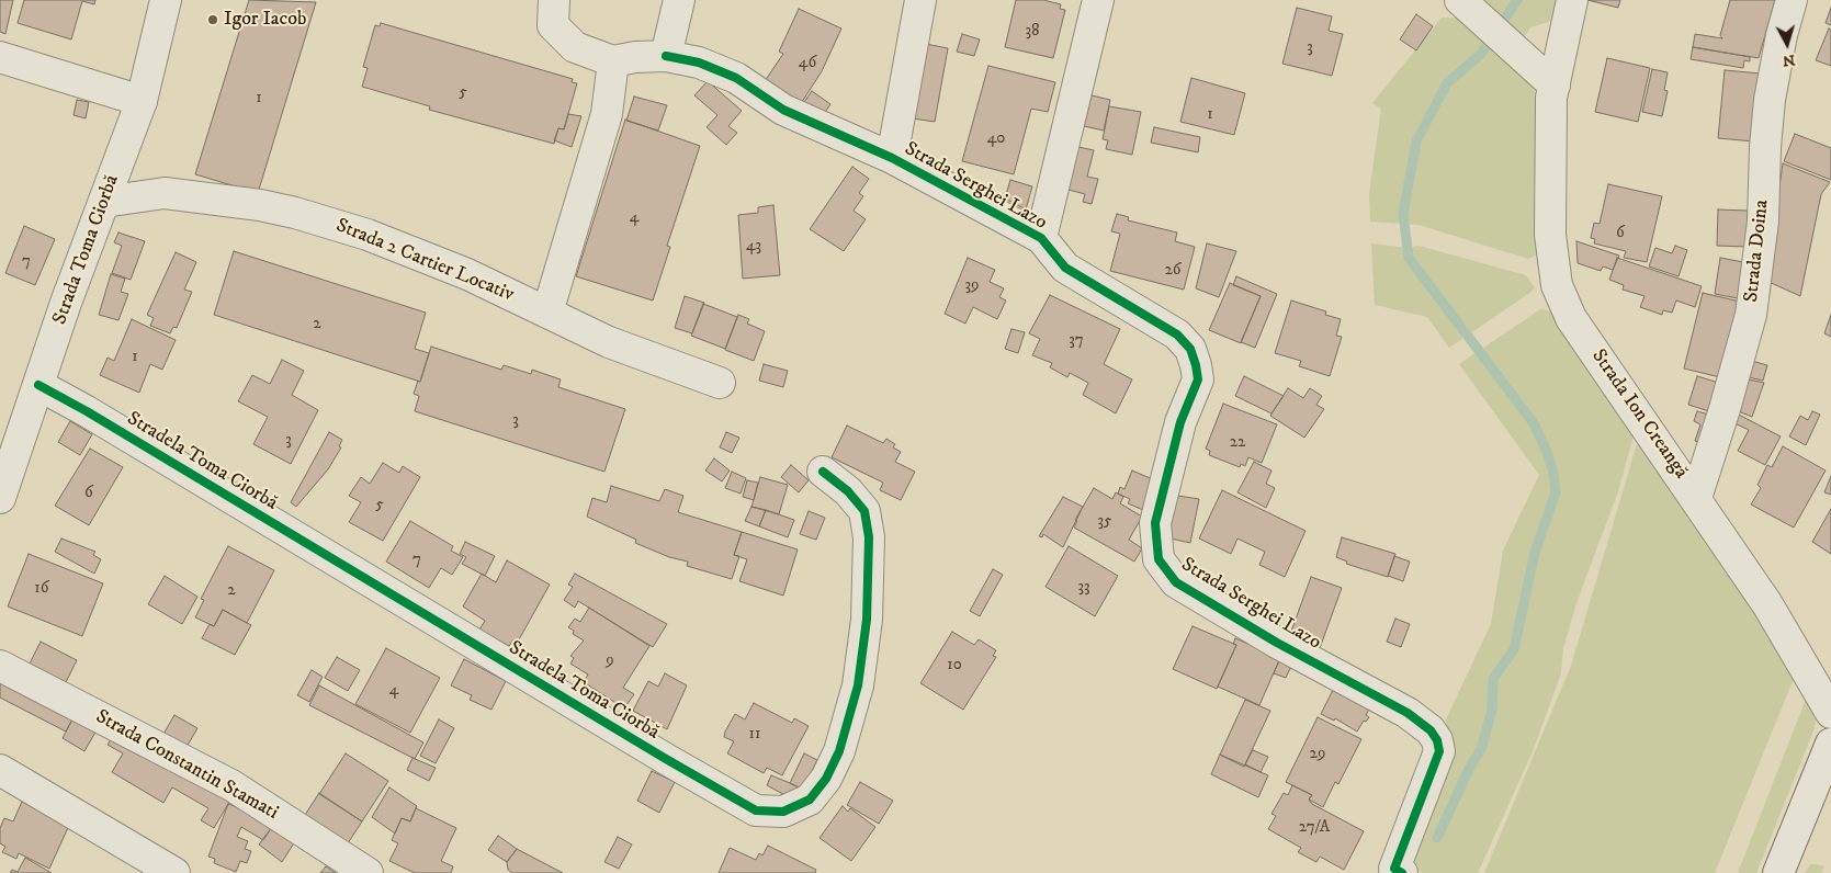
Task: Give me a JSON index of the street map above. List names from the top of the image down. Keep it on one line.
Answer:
{"streets":{"street":["Strada Serghei Lazo","Strada Toma Ciorbă","Strada Doina","Strada 2 Cartier Locativ","Strada Ion Creangă","Stradela Toma Ciorbă","Strada Constantin Stamati"]},"crossings":[["Strada Toma Ciorbă","Strada 2 Cartier Locativ"],["Strada Toma Ciorbă","Stradela Toma Ciorbă"],["Strada Doina","Strada Ion Creangă"]],"places":["Igor Iacob"],"house_numbers":["38","3","46","5","1","1","40","4","6","43","7","26","39","2","37","1","3","3","22","6","5","35","7","33","16","2","9","10","4","11","29","27/A"],"north":"bottom"}
